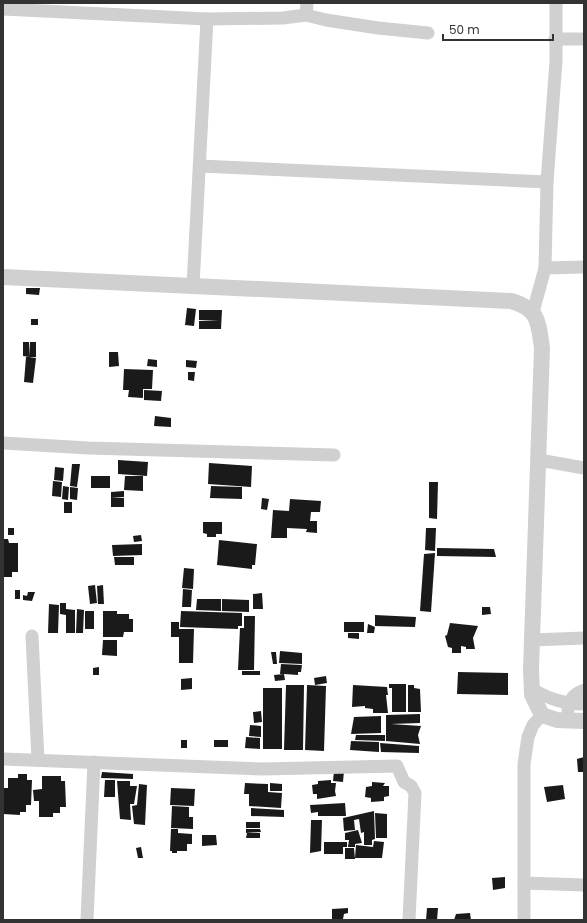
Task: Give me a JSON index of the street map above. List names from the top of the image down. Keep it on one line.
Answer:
{"scale_bar":"50 m"}
